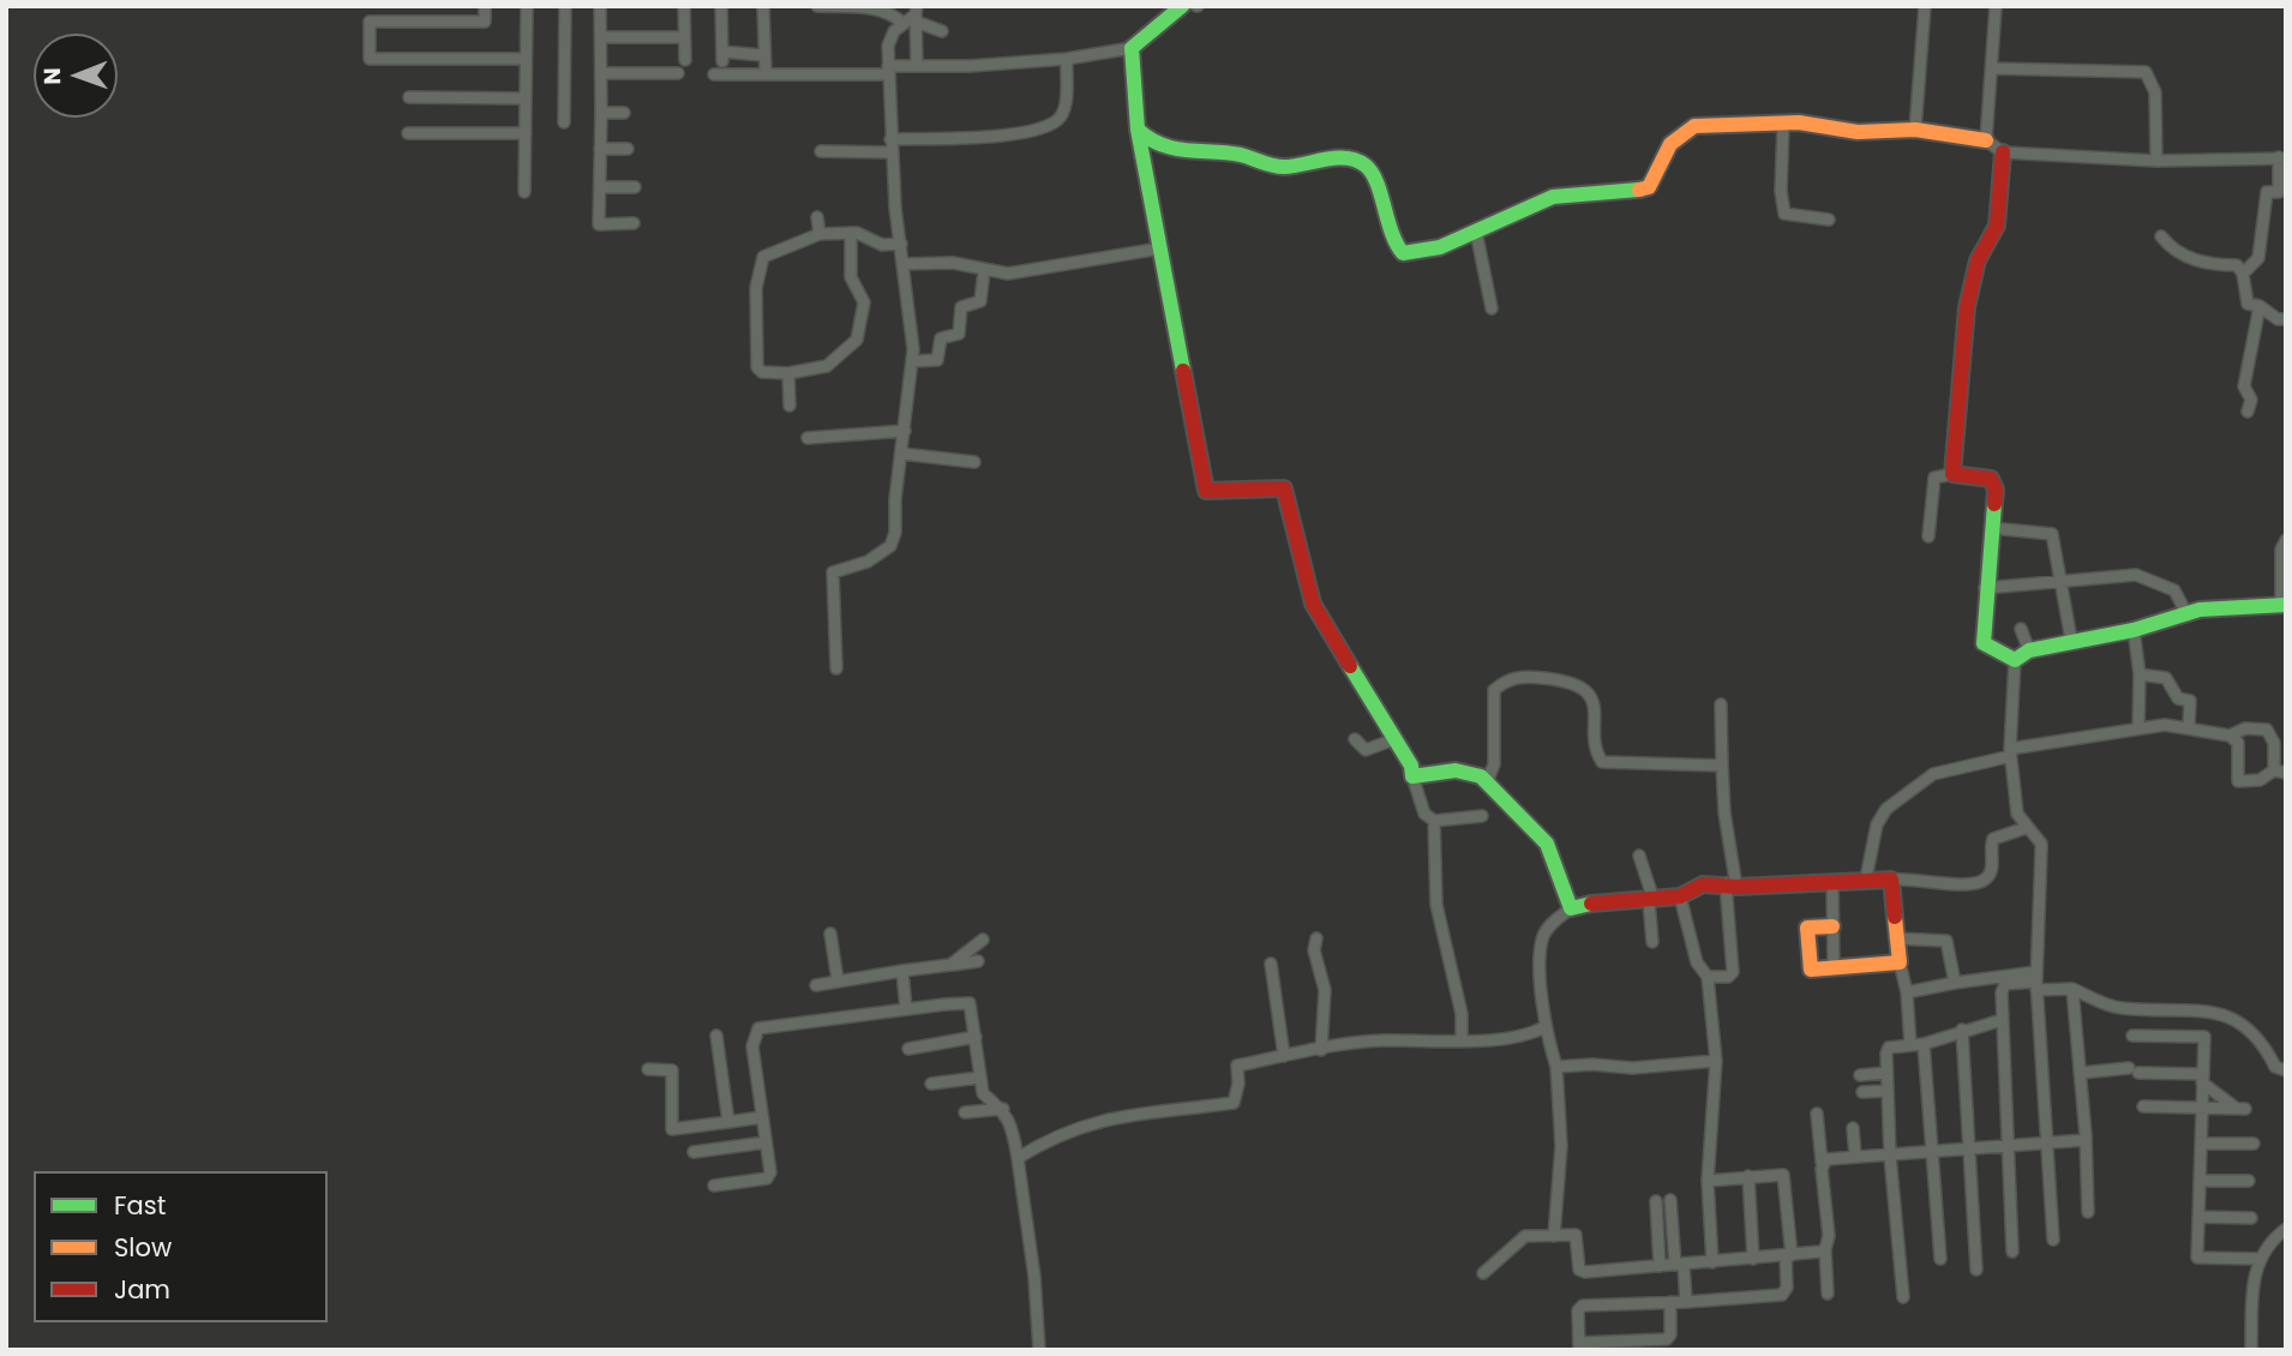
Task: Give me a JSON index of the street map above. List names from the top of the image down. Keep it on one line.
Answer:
{"legend":["Fast","Slow","Jam"],"north":"left"}
